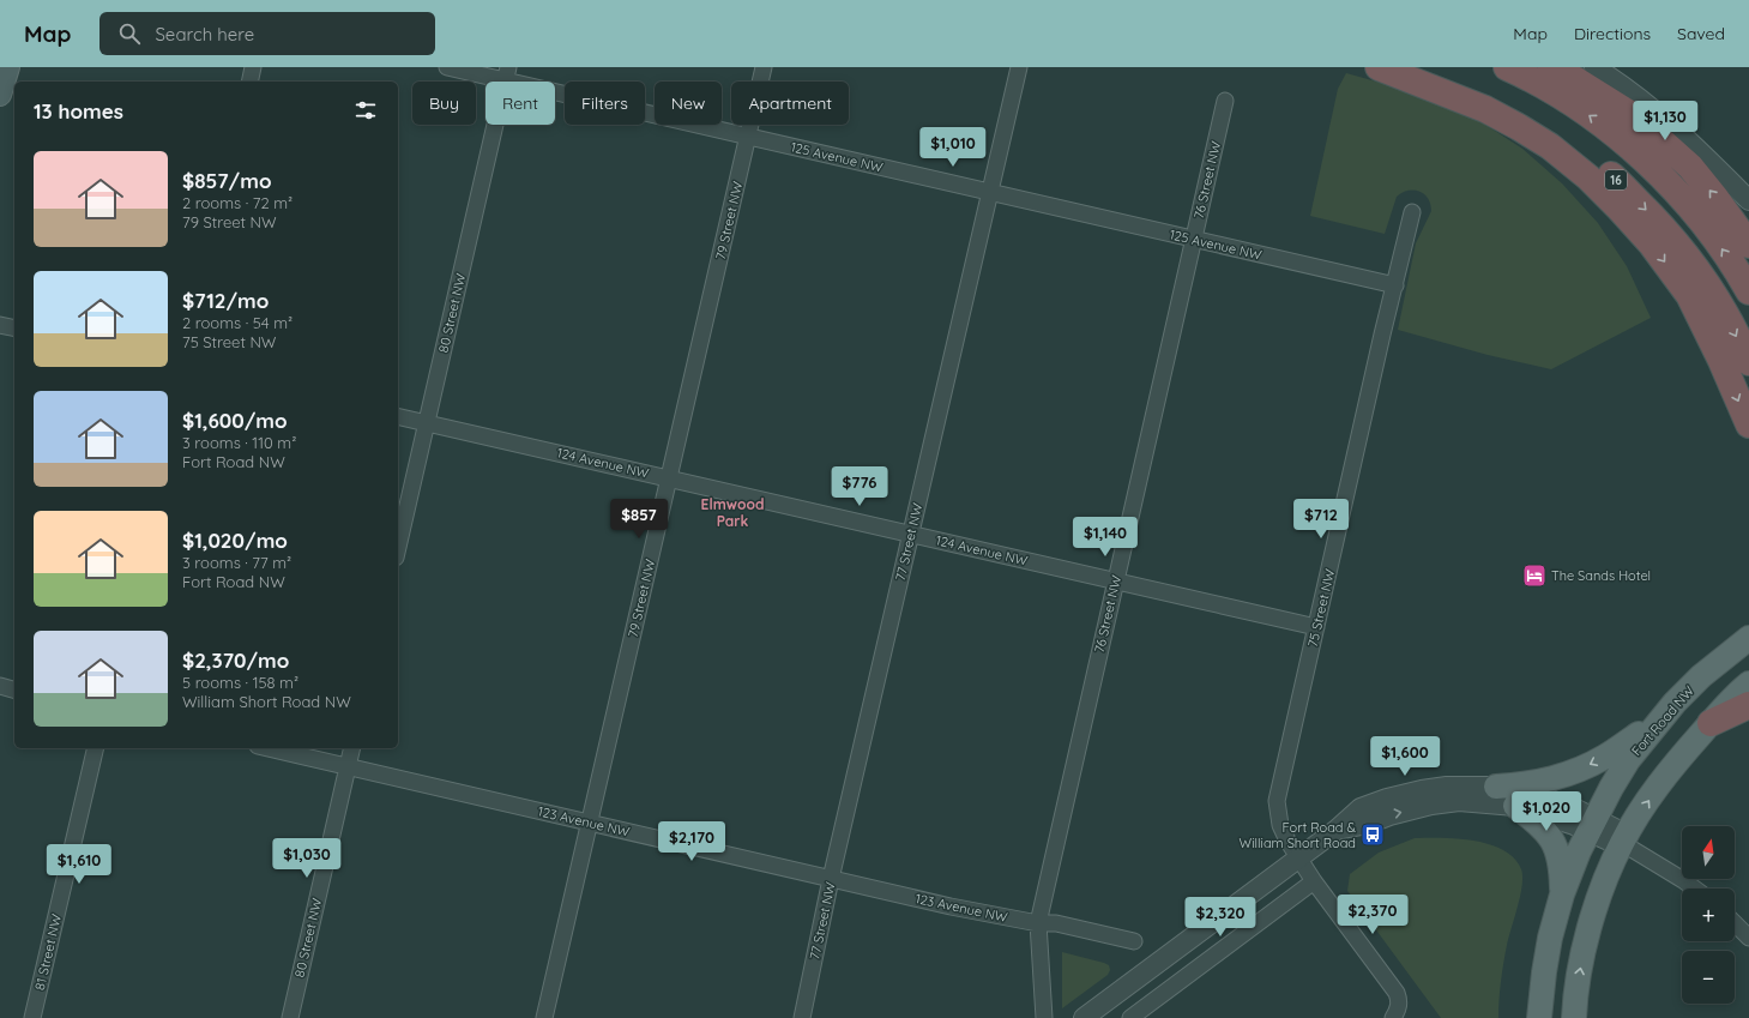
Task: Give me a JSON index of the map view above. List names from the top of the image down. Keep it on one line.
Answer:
{"streets":{"highway":["16"],"main road":["Fort Road NW"],"street":["125 Avenue NW","76 Street NW","79 Street NW","80 Street NW","124 Avenue NW","77 Street NW","75 Street NW","123 Avenue NW","81 Street NW"]},"crossings":[["125 Avenue NW","76 Street NW"],["125 Avenue NW","79 Street NW"],["125 Avenue NW","80 Street NW"],["125 Avenue NW","77 Street NW"],["125 Avenue NW","75 Street NW"],["76 Street NW","124 Avenue NW"],["76 Street NW","123 Avenue NW"],["79 Street NW","124 Avenue NW"],["79 Street NW","123 Avenue NW"],["80 Street NW","124 Avenue NW"],["80 Street NW","123 Avenue NW"],["124 Avenue NW","77 Street NW"],["124 Avenue NW","75 Street NW"],["77 Street NW","123 Avenue NW"]],"districts":["Elmwood Park"],"places":{"hotel":["The Sands Hotel"],"bus stop":["Fort Road & William Short Road"]},"north":"top","page":{"header":"Map","search":"Search here","nav":["Map","Directions","Saved"],"chip":["Buy","Rent","Filters","New","Apartment"],"heading":"13 homes","price":["$1,130","$1,010","$776","$857","$712","$1,140","$1,600","$1,020","$2,170","$1,030","$1,610","$2,370","$2,320"],"list":[{"name":"$857/mo","note":"2 rooms · 72 m² · 79 Street NW"},{"name":"$712/mo","note":"2 rooms · 54 m² · 75 Street NW"},{"name":"$1,600/mo","note":"3 rooms · 110 m² · Fort Road NW"},{"name":"$1,020/mo","note":"3 rooms · 77 m² · Fort Road NW"},{"name":"$2,370/mo","note":"5 rooms · 158 m² · William Short Road NW"}],"map_buttons":["+","−"]}}
